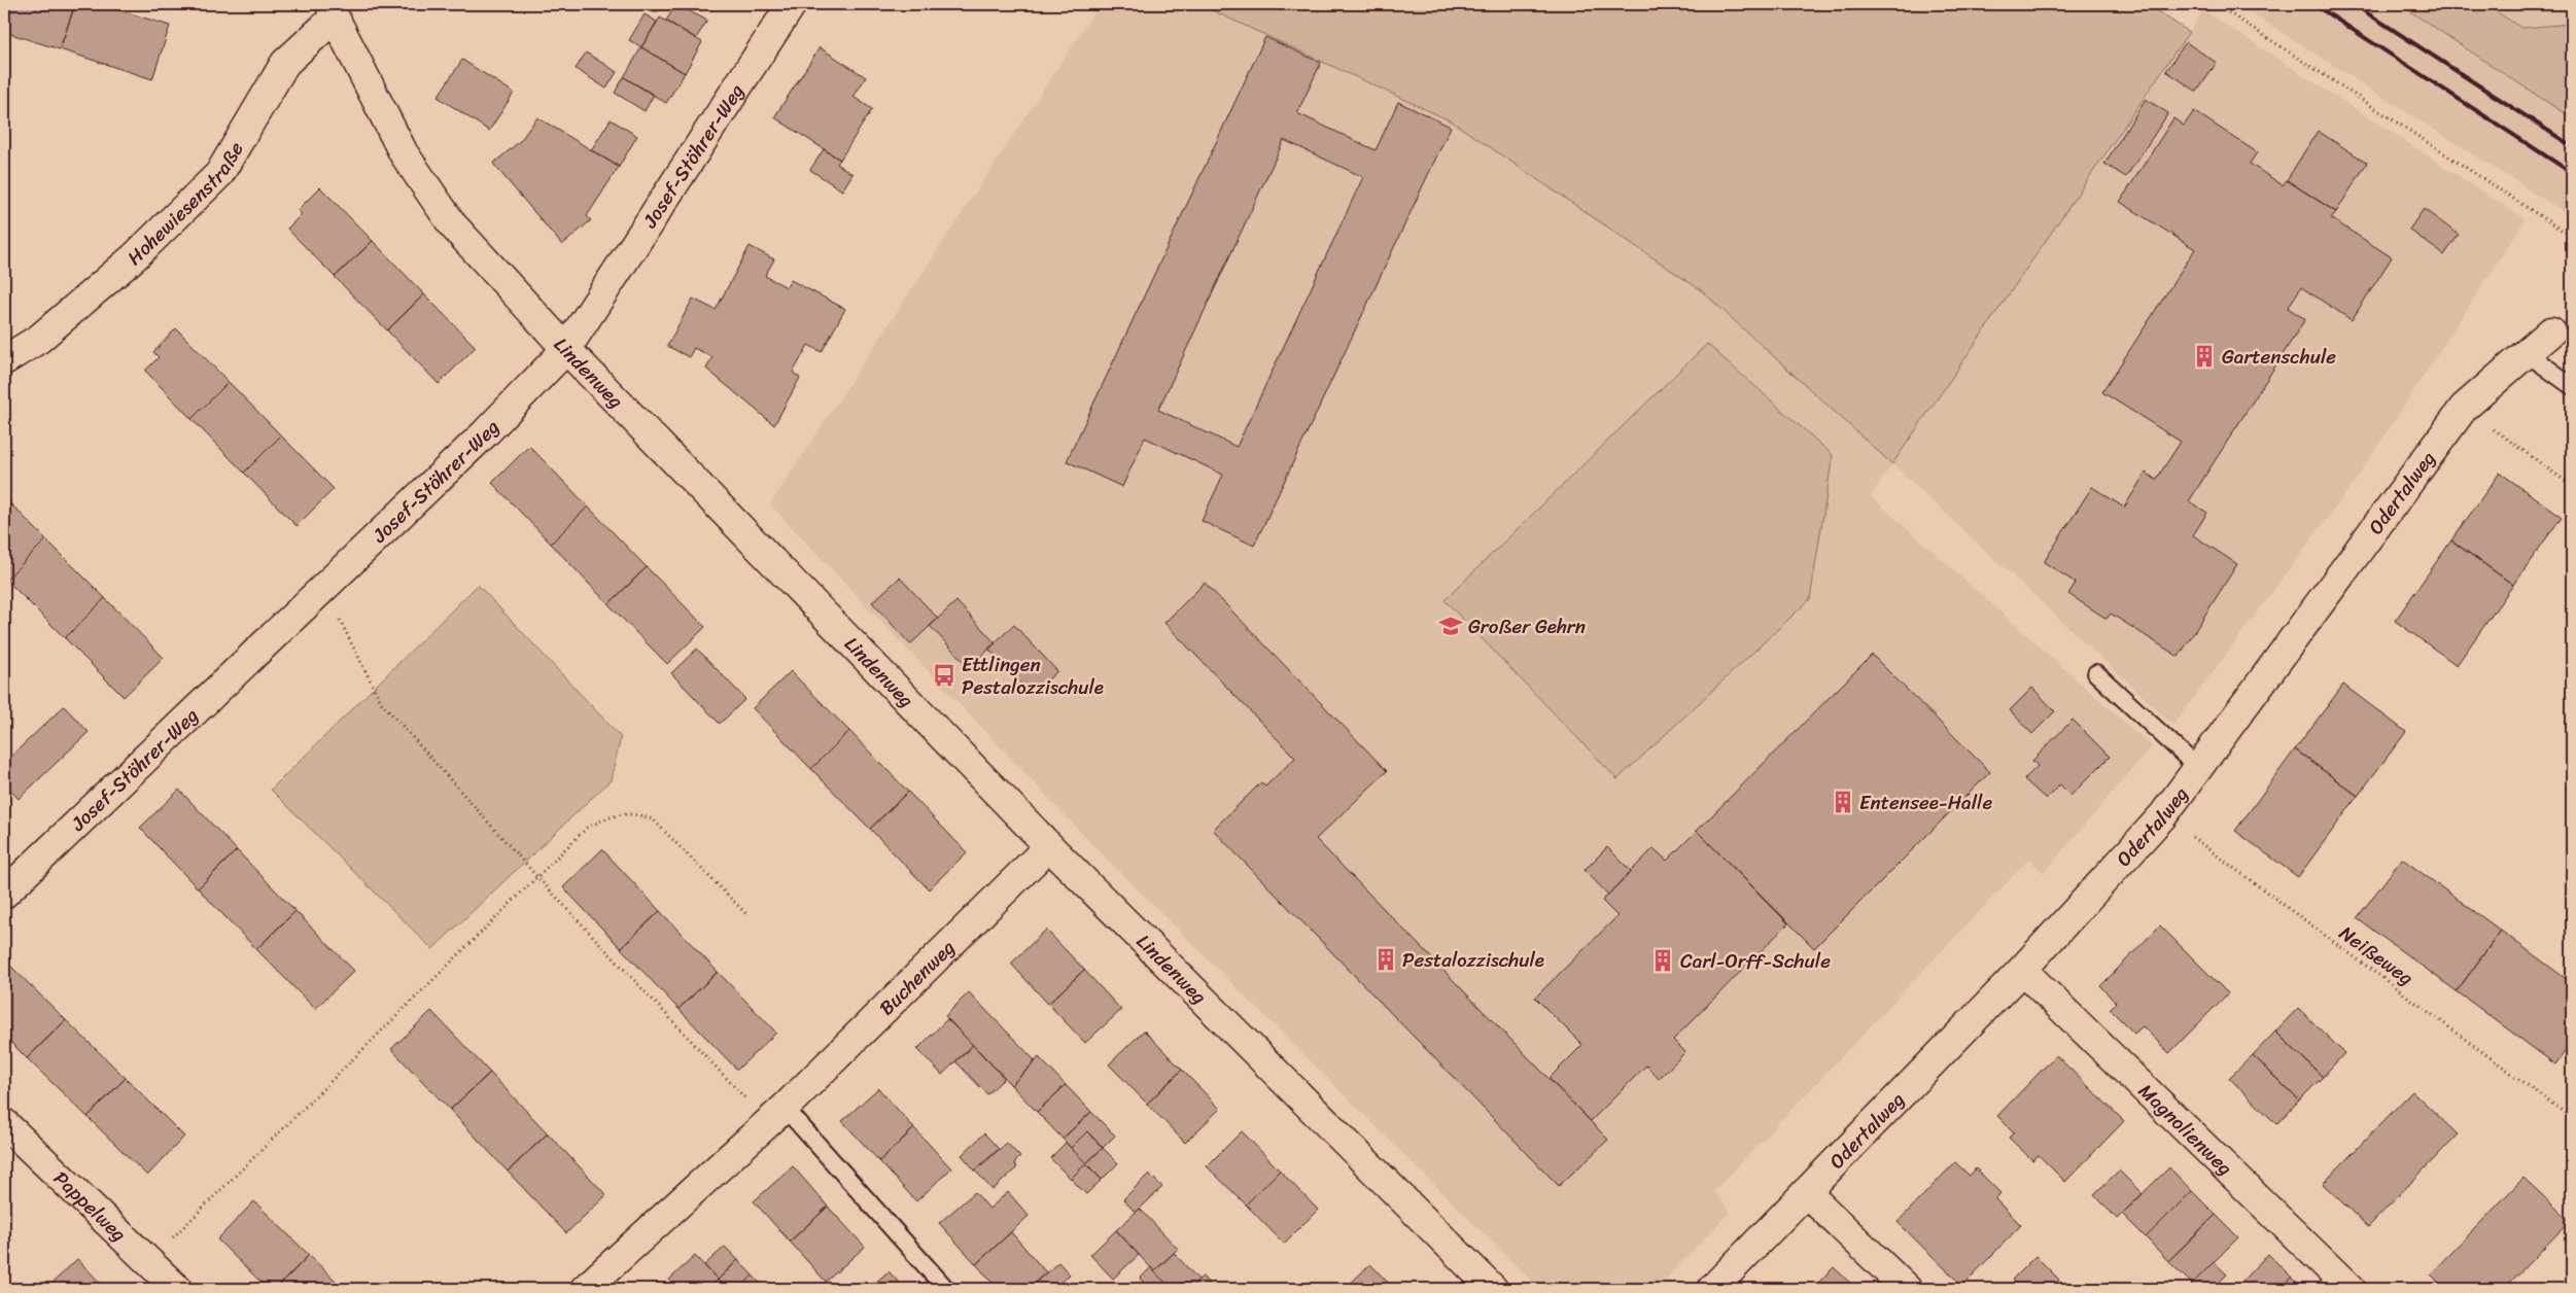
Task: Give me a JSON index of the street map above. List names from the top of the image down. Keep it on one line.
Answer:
{"streets":{"street":["Josef-Stöhrer-Weg","Hohewiesenstraße","Lindenweg","Odertalweg","Buchenweg","Magnolienweg","Pappelweg"],"path":["Neißeweg"]},"crossings":[["Josef-Stöhrer-Weg","Lindenweg"],["Hohewiesenstraße","Lindenweg"],["Lindenweg","Buchenweg"],["Odertalweg","Neißeweg"],["Odertalweg","Magnolienweg"]],"places":{"building":["Gartenschule","Entensee-Halle","Pestalozzischule","Carl-Orff-Schule"],"school or university":["Großer Gehrn"],"bus stop":["Ettlingen Pestalozzischule"]}}
